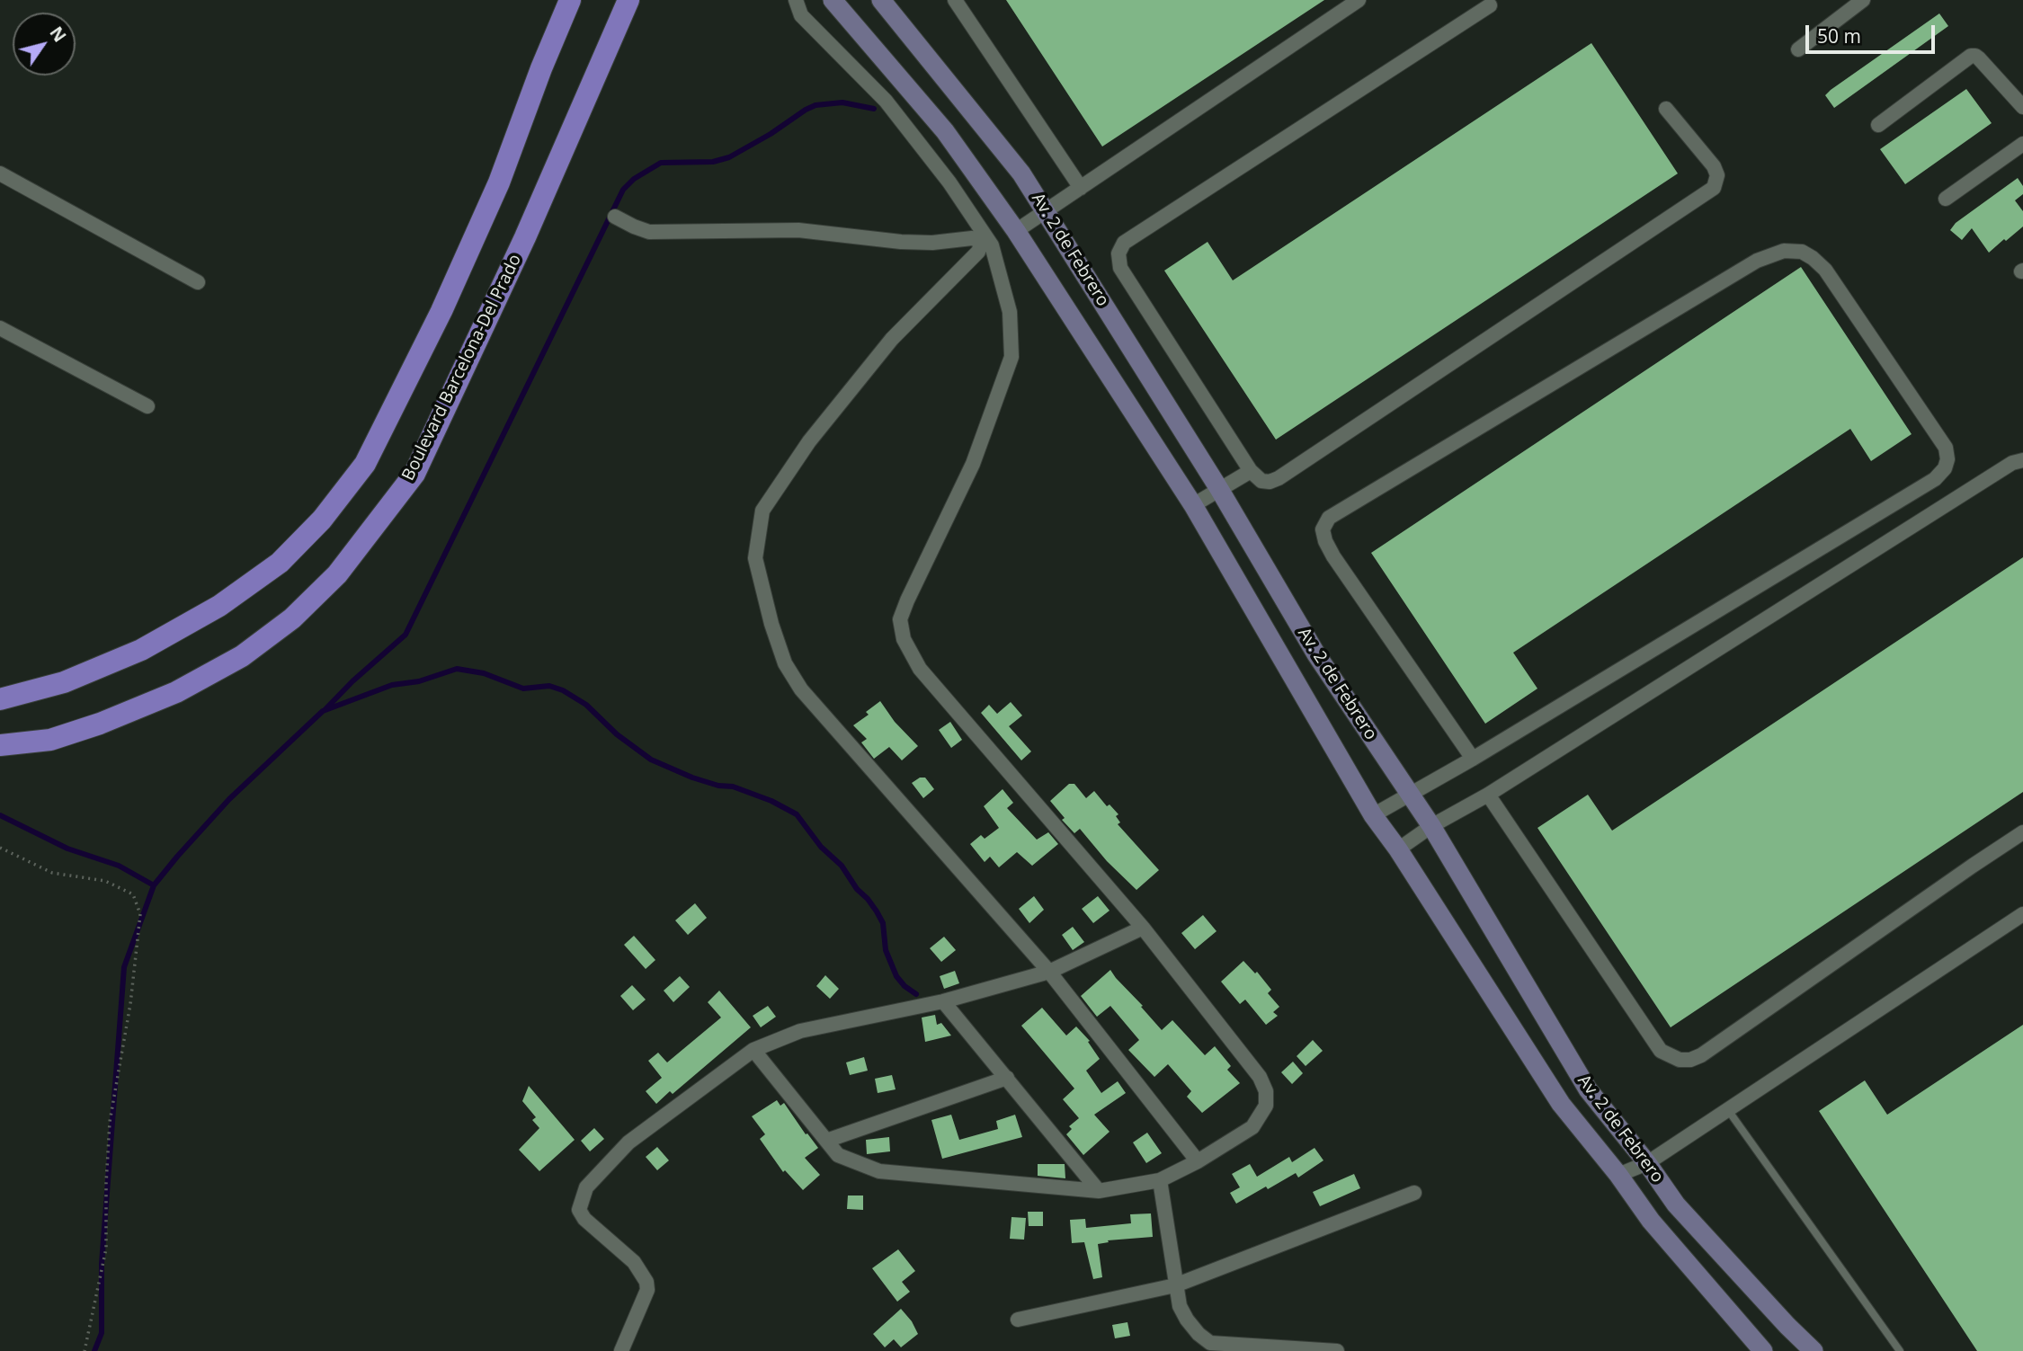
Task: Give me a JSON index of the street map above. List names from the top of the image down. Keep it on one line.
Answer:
{"streets":{"main road":["Av. 2 de Febrero","Boulevard Barcelona-Del Prado"]},"scale_bar":"50 m","north":"top right"}
